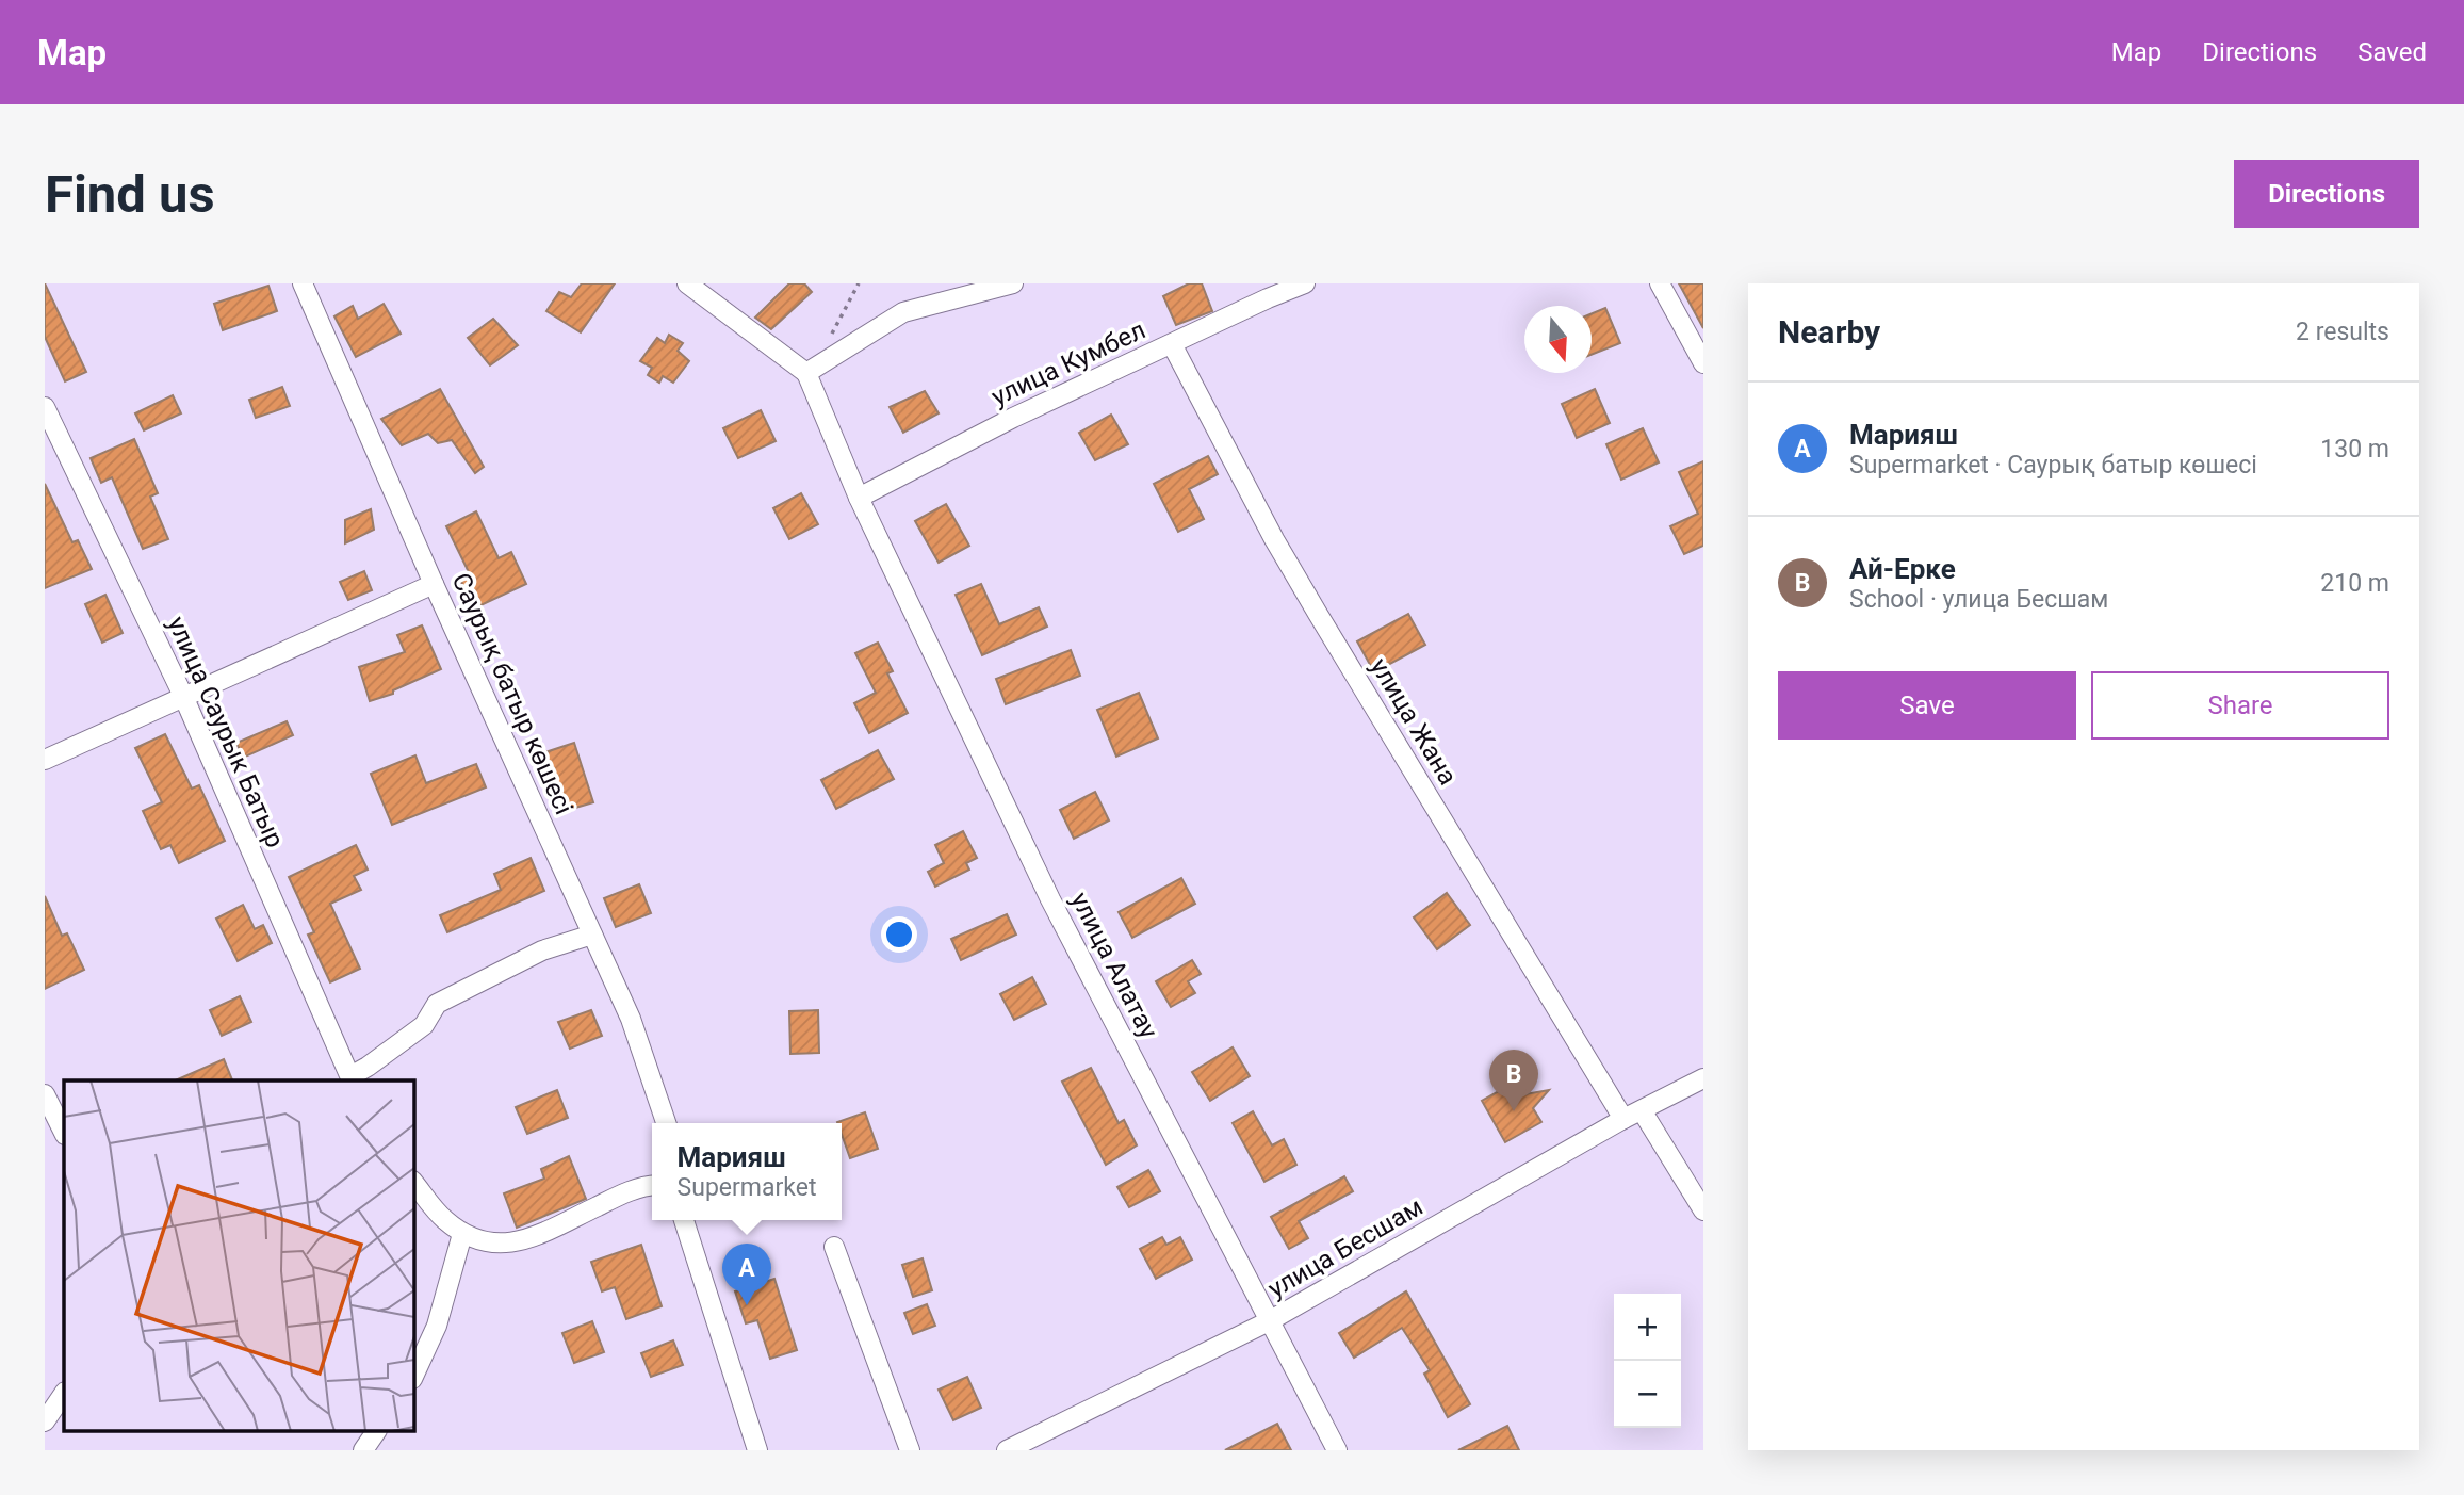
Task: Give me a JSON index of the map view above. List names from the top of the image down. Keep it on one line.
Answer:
{"streets":{"street":["улица Кумбел","Саурық батыр көшесі","улица Жана","улица Саурык Батыр","улица Алатау","улица Бесшам"]},"crossings":[["улица Кумбел","улица Жана"],["улица Кумбел","улица Алатау"],["улица Жана","улица Бесшам"],["улица Алатау","улица Бесшам"]],"north":"bottom","page":{"header":"Map","nav":["Map","Directions","Saved"],"buttons":["Directions",["Save","Share"]],"title":"Find us","heading":["Nearby","2 results"],"list":[{"mark":"A","name":"Марияш","note":"Supermarket · Саурық батыр көшесі","value":"130 m"},{"mark":"B","name":"Ай-Ерке","note":"School · улица Бесшам","value":"210 m"}],"pins":["B","A"],"popup":["Марияш","Supermarket"],"map_buttons":["+","−"]}}
